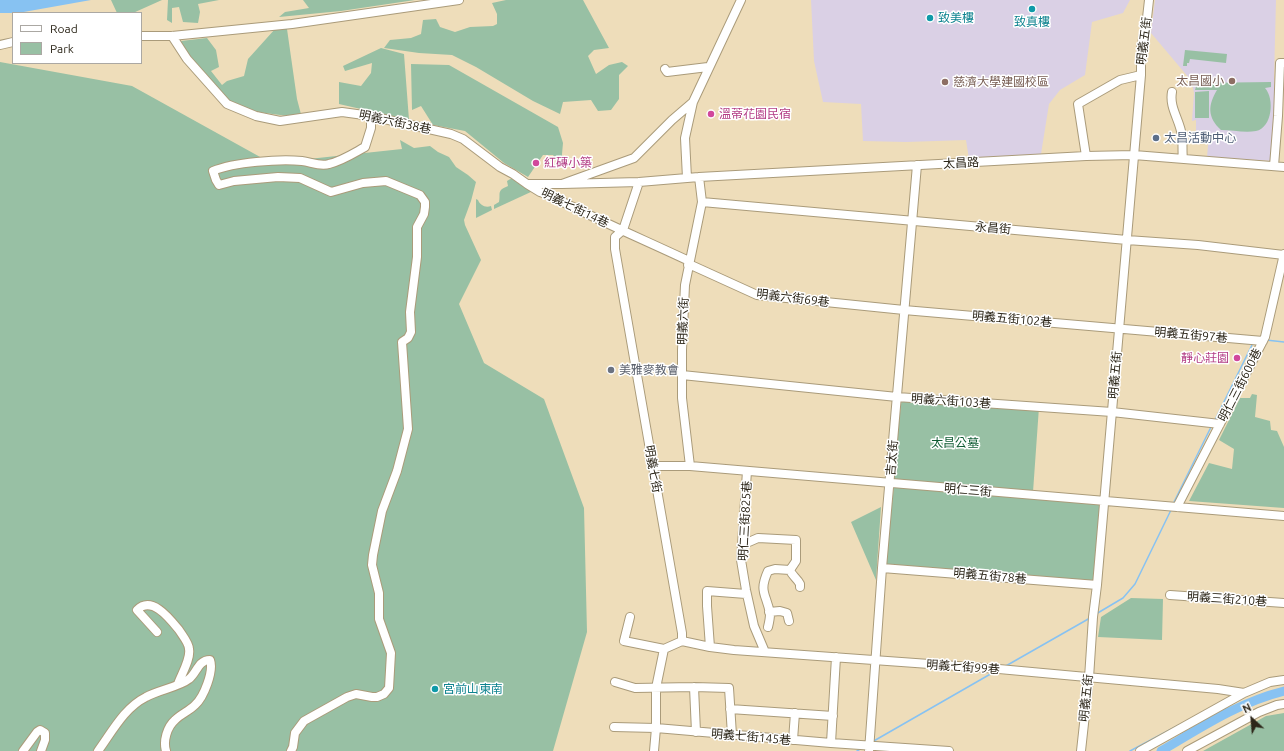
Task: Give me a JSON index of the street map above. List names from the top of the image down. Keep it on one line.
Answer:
{"streets":{"street":["明義五街","明義六街38巷","太昌路","明義七街14巷","永昌街","明義六街69巷","明義五街102巷","明義六街","明義五街97巷","明仁三街600巷","明義六街103巷","吉太街","明義七街","明仁三街","明仁三街825巷","明義五街78巷","明義三街210巷","明義七街99巷","明義七街145巷"]},"crossings":[["明義五街","太昌路"],["明義五街","永昌街"],["明義五街","明義五街102巷"],["明義五街","明義五街97巷"],["明義五街","明義六街103巷"],["明義五街","明仁三街"],["明義五街","明義五街78巷"],["明義五街","明義七街99巷"],["明義六街38巷","明義七街14巷"],["太昌路","明義六街"],["太昌路","吉太街"],["太昌路","明義七街"],["明義七街14巷","明義六街69巷"],["明義七街14巷","明義六街"],["明義七街14巷","明義七街"],["永昌街","明義六街"],["永昌街","明仁三街600巷"],["永昌街","吉太街"],["明義六街69巷","明義五街102巷"],["明義六街69巷","明義六街"],["明義六街69巷","吉太街"],["明義五街102巷","明義五街97巷"],["明義五街102巷","吉太街"],["明義六街","明義六街103巷"],["明義六街","明仁三街"],["明義五街97巷","明仁三街600巷"],["明仁三街600巷","明義六街103巷"],["明仁三街600巷","明仁三街"],["明義六街103巷","吉太街"],["吉太街","明仁三街"],["吉太街","明義五街78巷"],["吉太街","明義七街99巷"],["吉太街","明義七街145巷"],["明義七街","明仁三街"],["明義七街","明義七街99巷"],["明仁三街","明仁三街825巷"],["明仁三街825巷","明義七街99巷"]],"parks":["太昌公墓"],"places":["致真樓","致美樓","太昌國小","慈濟大學建國校區","溫蒂花園民宿","太昌活動中心","紅磚小築","靜心莊園","美雅麥教會","宮前山東南"],"legend":["Road","Park"],"north":"top left"}
